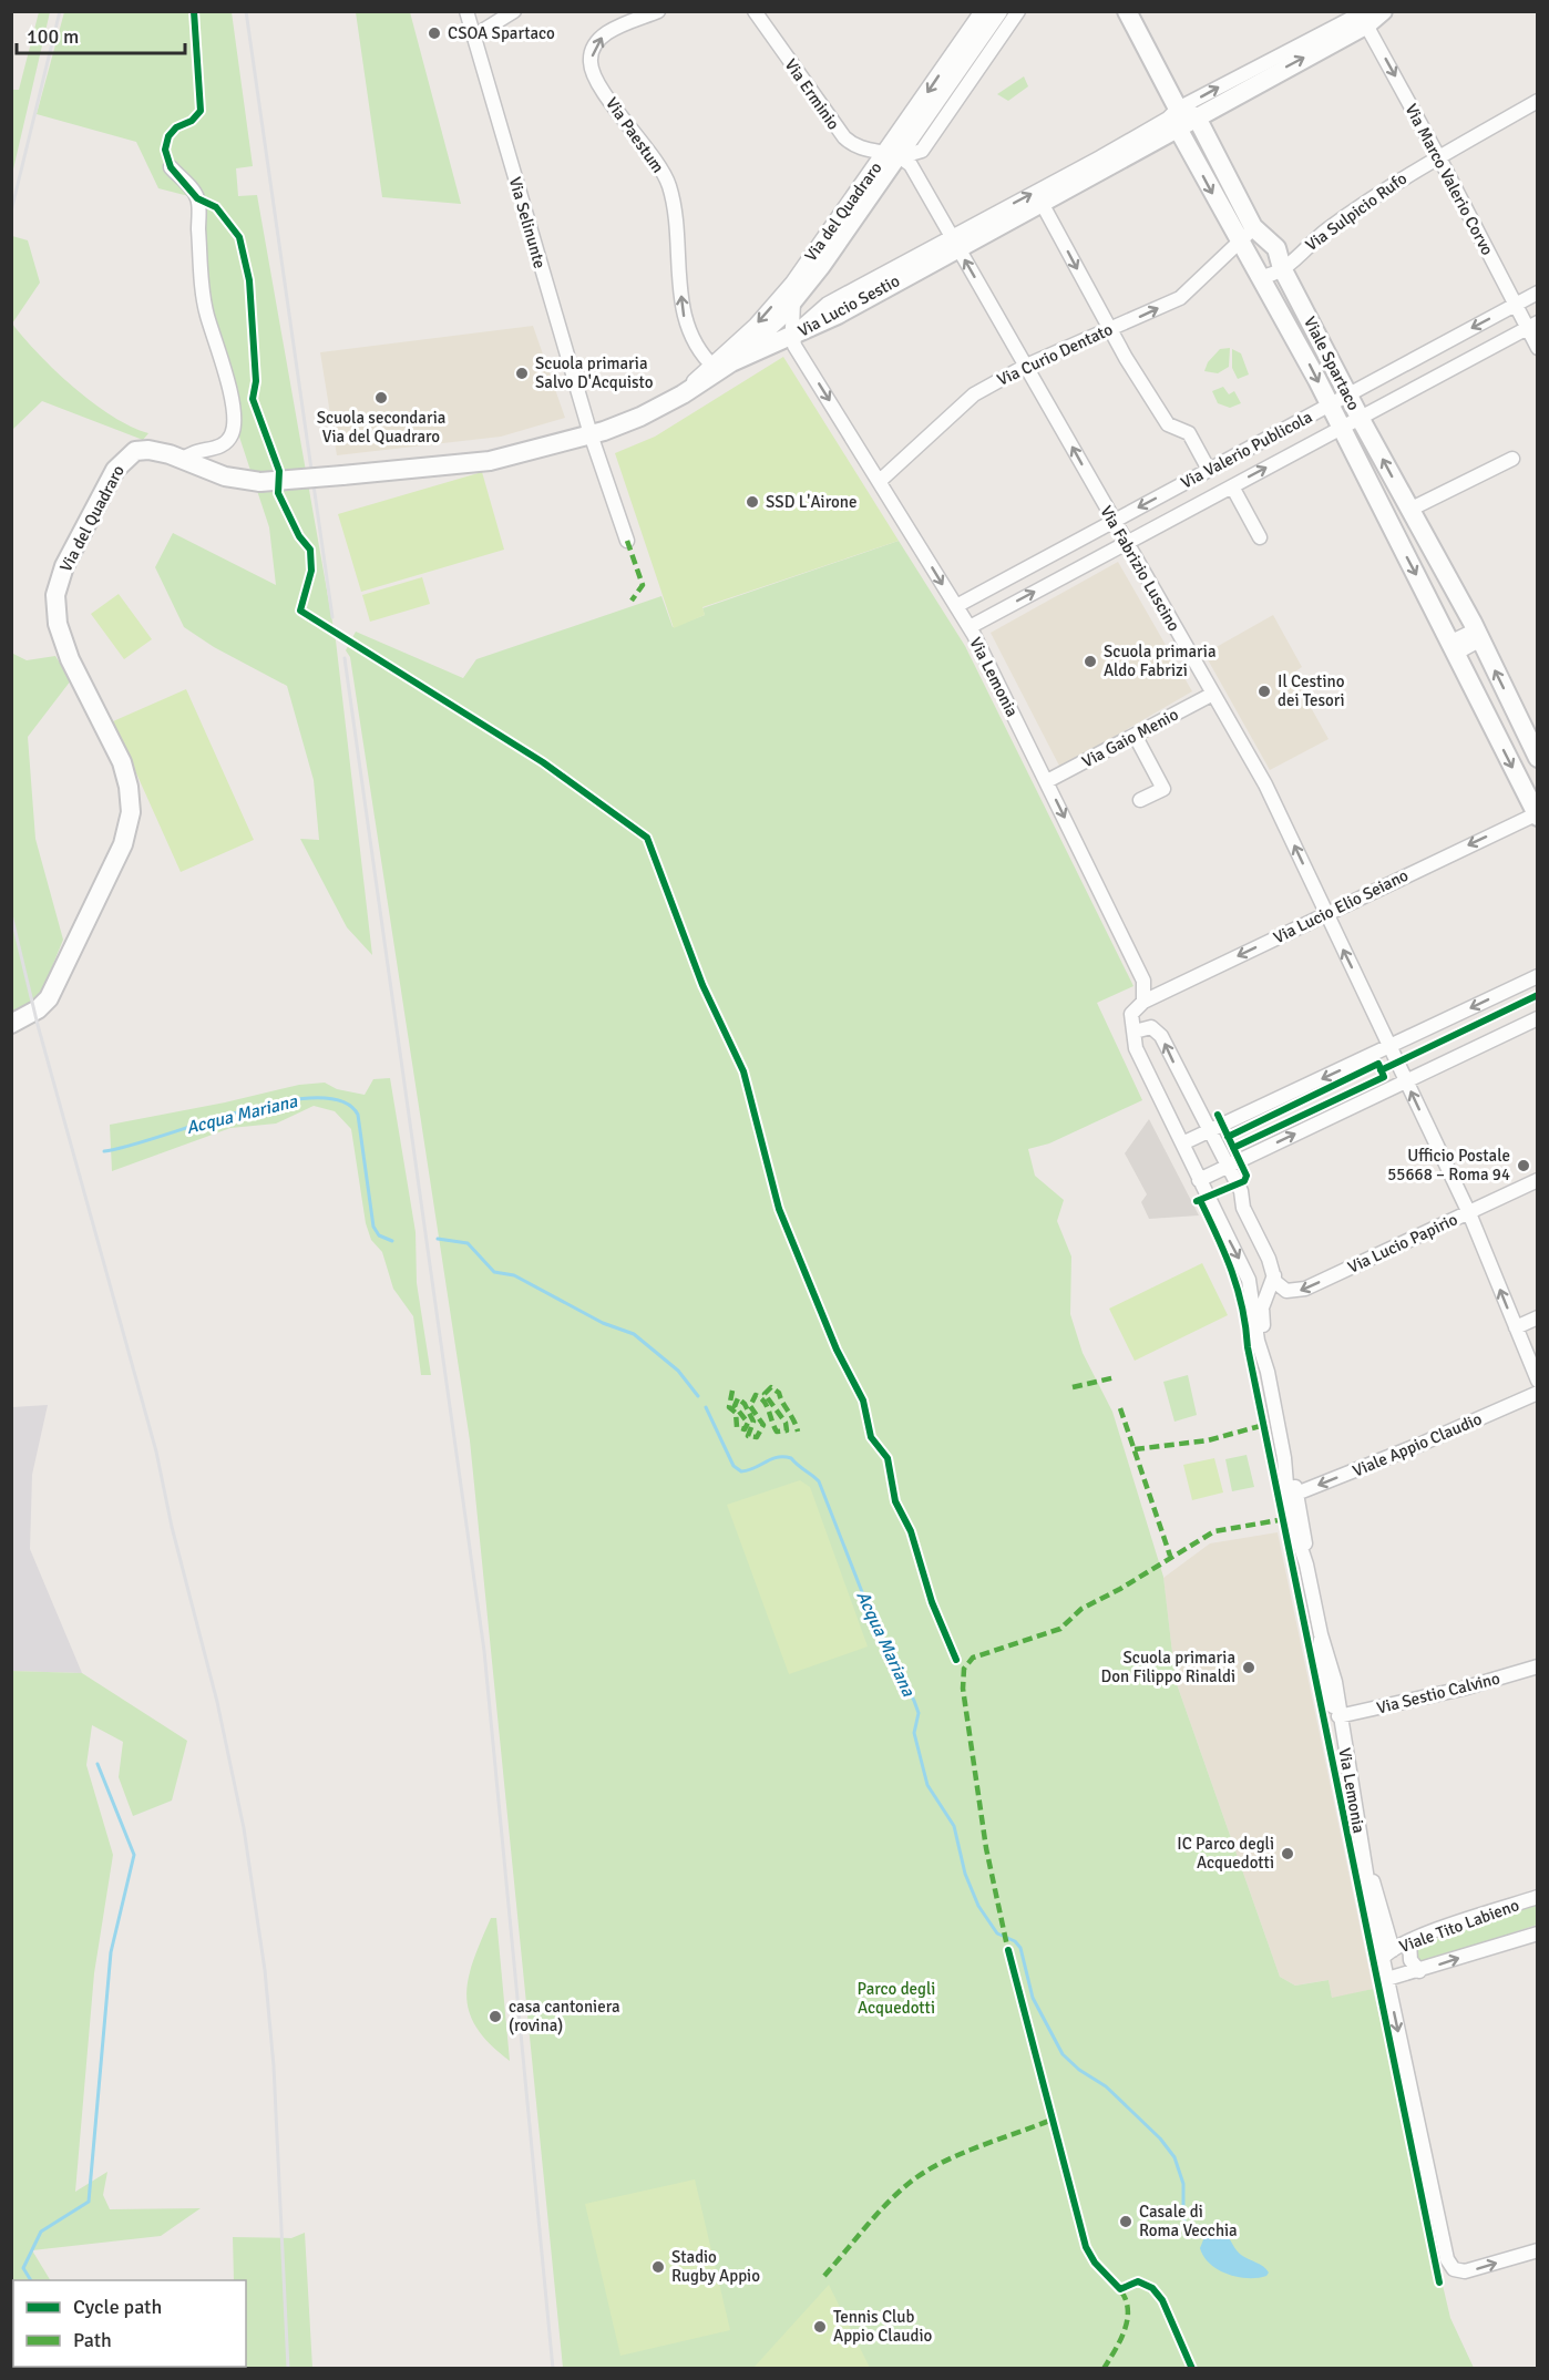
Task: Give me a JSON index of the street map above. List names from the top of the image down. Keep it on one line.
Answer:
{"streets":{"main road":["Via del Quadraro","Via Lucio Sestio","Viale Spartaco"],"street":["Via Erminio","Via Paestum","Via Marco Valerio Corvo","Via Sulpicio Rufo","Via Selinunte","Via Curio Dentato","Via Valerio Publicola","Via Fabrizio Luscino","Via Lemonia","Via Gaio Menio","Via Lucio Elio Seiano","Via Lucio Papirio","Viale Appio Claudio","Via Sestio Calvino","Viale Tito Labieno"]},"crossings":[["Via Erminio","Via del Quadraro"],["Via Erminio","Via Fabrizio Luscino"],["Via Paestum","Via del Quadraro"],["Via Marco Valerio Corvo","Via Sulpicio Rufo"],["Via Marco Valerio Corvo","Via Lucio Sestio"],["Via Marco Valerio Corvo","Via Valerio Publicola"],["Via del Quadraro","Via Selinunte"],["Via del Quadraro","Via Lucio Sestio"],["Via del Quadraro","Via Fabrizio Luscino"],["Via del Quadraro","Via Lemonia"],["Via Sulpicio Rufo","Viale Spartaco"],["Via Lucio Sestio","Viale Spartaco"],["Via Lucio Sestio","Via Fabrizio Luscino"],["Via Lucio Sestio","Via Lemonia"],["Via Curio Dentato","Viale Spartaco"],["Via Curio Dentato","Via Fabrizio Luscino"],["Via Curio Dentato","Via Lemonia"],["Viale Spartaco","Via Valerio Publicola"],["Viale Spartaco","Via Lucio Elio Seiano"],["Via Valerio Publicola","Via Fabrizio Luscino"],["Via Valerio Publicola","Via Lemonia"],["Via Fabrizio Luscino","Via Gaio Menio"],["Via Fabrizio Luscino","Via Lucio Elio Seiano"],["Via Fabrizio Luscino","Via Lucio Papirio"],["Via Lemonia","Via Gaio Menio"],["Via Lemonia","Via Lucio Elio Seiano"],["Via Lemonia","Via Lucio Papirio"],["Via Lemonia","Viale Appio Claudio"],["Via Lemonia","Via Sestio Calvino"],["Via Lemonia","Viale Tito Labieno"]],"one_way":["Via Paestum","Via Marco Valerio Corvo","Via Lucio Sestio","Via Lemonia","Via Lucio Elio Seiano","Via Lucio Papirio","Viale Appio Claudio"],"water":["Acqua Mariana"],"parks":["Parco degli Acquedotti"],"places":["CSOA Spartaco","Scuola primaria Salvo D'Acquisto","Scuola secondaria Via del Quadraro","SSD L'Airone","Scuola primaria Aldo Fabrizi","Il Cestino dei Tesori","Ufficio Postale 55668 – Roma 94","Scuola primaria Don Filippo Rinaldi","IC Parco degli Acquedotti","casa cantoniera (rovina)","Casale di Roma Vecchia","Stadio Rugby Appio","Tennis Club Appio Claudio"],"legend":["Cycle path","Path"],"scale_bar":"100 m"}
